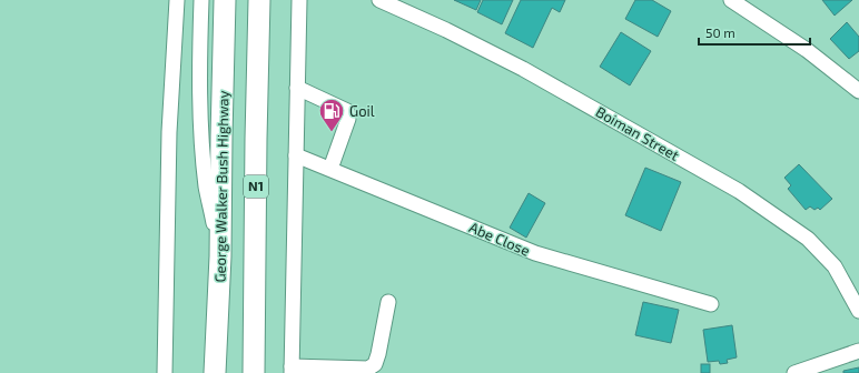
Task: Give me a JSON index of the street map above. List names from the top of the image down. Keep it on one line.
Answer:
{"streets":{"highway":["George Walker Bush Highway","N1"],"street":["Boiman Street","Abe Close"]},"places":{"fuel station":["Goil"]},"scale_bar":"50 m"}
